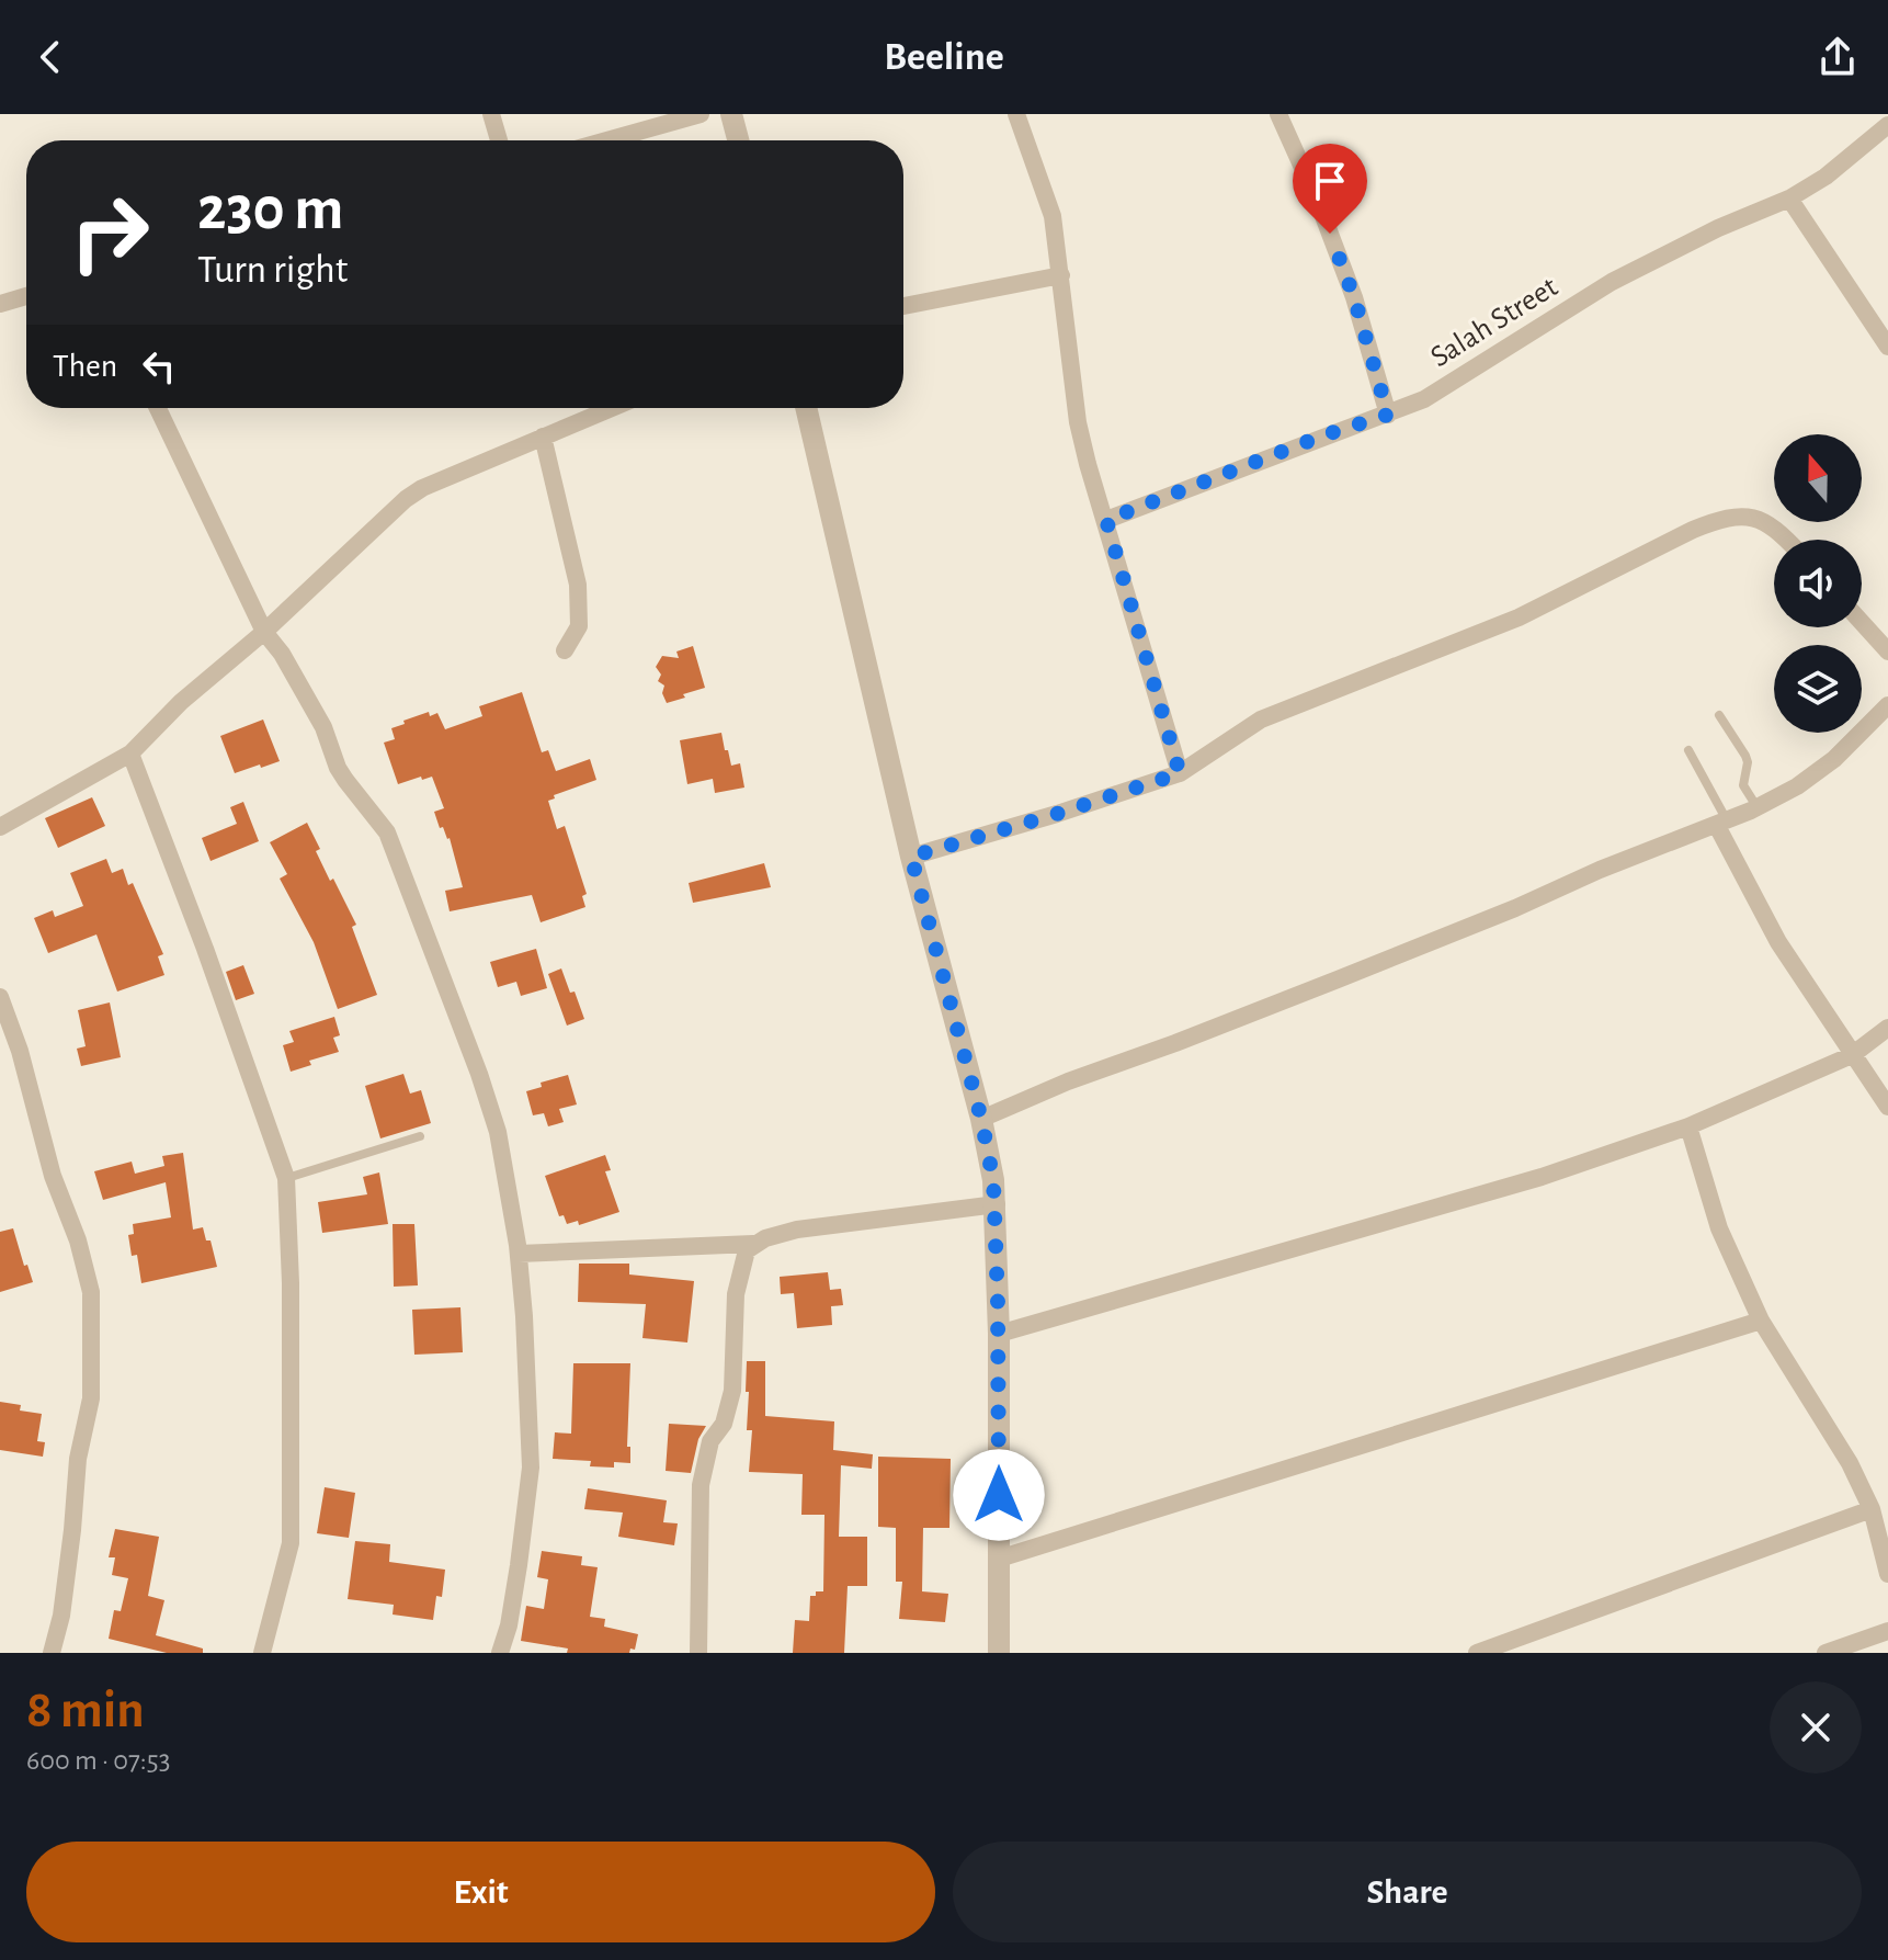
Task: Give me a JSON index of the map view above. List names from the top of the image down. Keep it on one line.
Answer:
{"streets":{"street":["Salah Street"]},"north":"top","page":{"header":"Beeline","turn":["230 m","Turn right"],"then":"Then","heading":["8 min","600 m · 07:53"],"buttons":["Exit","Share"]}}
